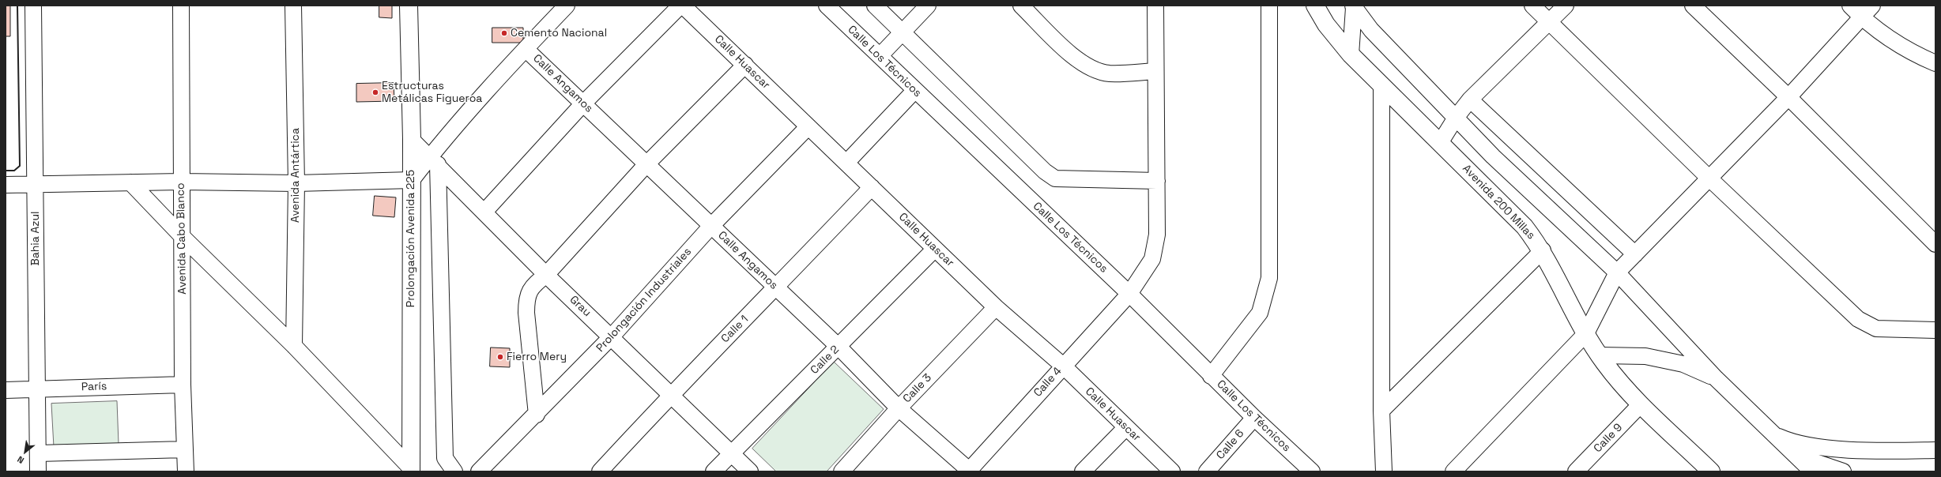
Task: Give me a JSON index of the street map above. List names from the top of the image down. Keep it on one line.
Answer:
{"streets":{"main road":["Avenida 200 Millas","Prolongación Avenida 225"],"street":["Calle Los Técnicos","Calle Huascar","Calle Angamos","Avenida Antártica","Bahia Azul","Avenida Cabo Blanco","Prolongación Industriales","Grau","Calle 1","Calle 2","Calle 4","París","Calle 3","Calle 9","Calle 6"]},"crossings":[["Calle Los Técnicos","Calle 4"],["Calle Los Técnicos","Calle 6"],["Calle Huascar","Prolongación Industriales"],["Calle Huascar","Calle 1"],["Calle Huascar","Calle 2"],["Calle Huascar","Calle 4"],["Calle Huascar","Calle 3"],["Calle Angamos","Prolongación Industriales"],["Calle Angamos","Calle 1"],["Calle Angamos","Calle 2"],["Calle Angamos","Calle 4"],["Calle Angamos","Calle 3"],["Avenida 200 Millas","Calle 9"],["Bahia Azul","París"],["Avenida Cabo Blanco","París"],["Prolongación Avenida 225","Grau"],["Prolongación Industriales","Grau"],["Grau","Calle 1"],["Grau","Calle 2"]],"places":["Cemento Nacional","Estructuras Metálicas Figueroa","Fierro Mery"],"north":"bottom left"}
